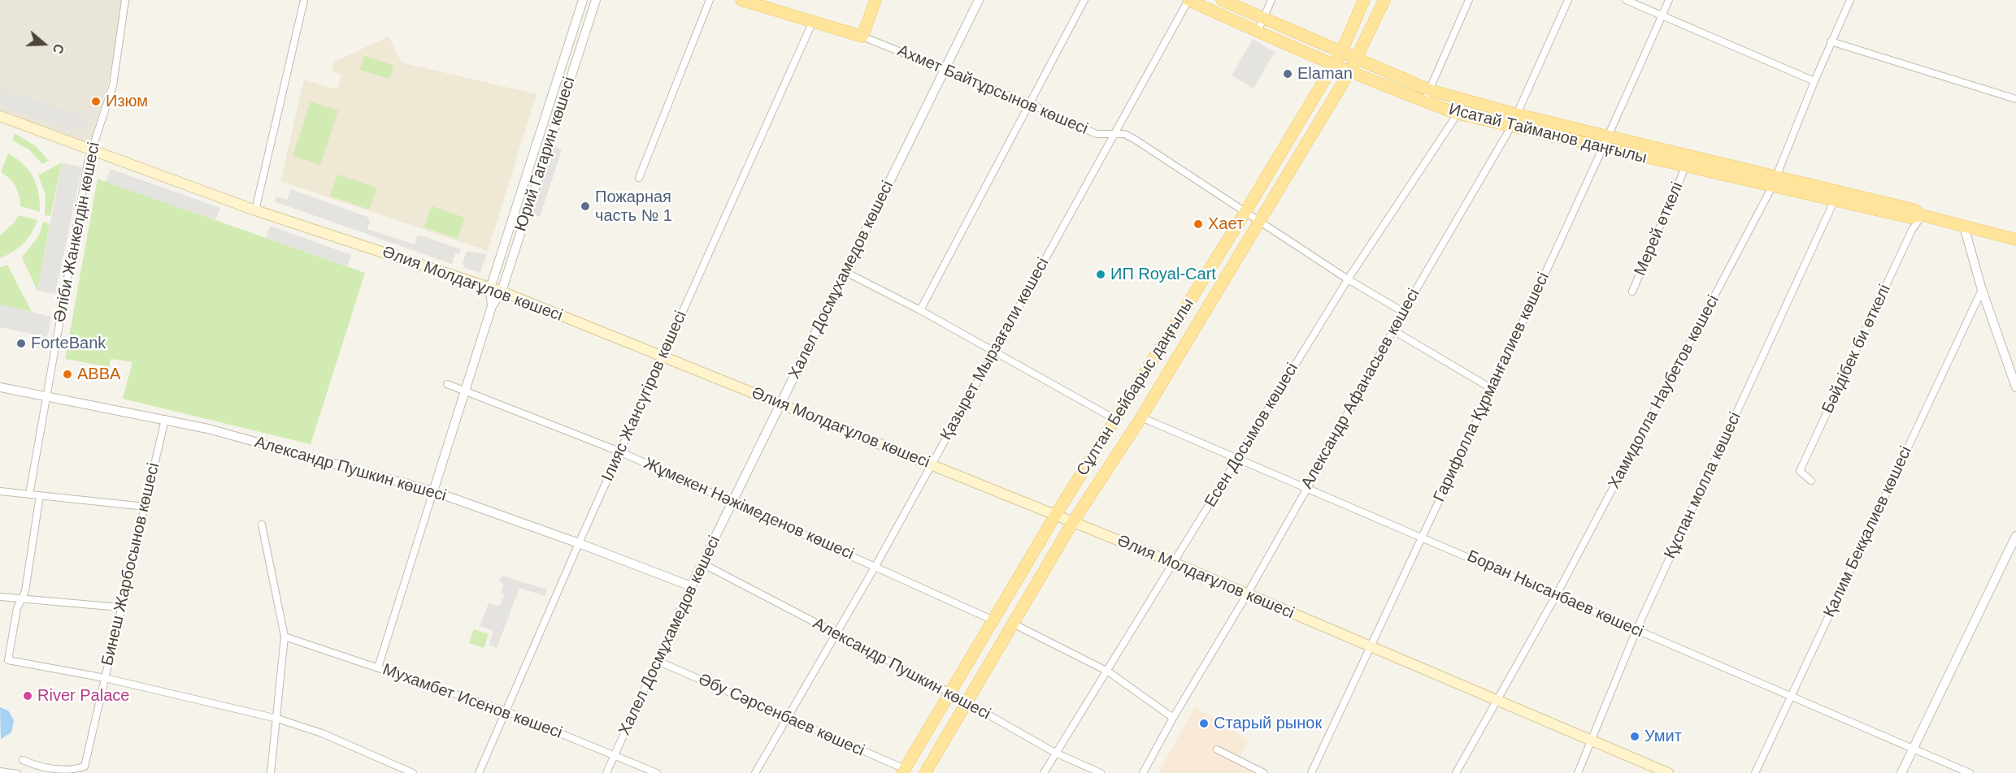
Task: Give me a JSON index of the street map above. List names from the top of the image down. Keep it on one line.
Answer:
{"streets":{"main road":["Ахмет Байтұрсынов көшесі","Исатай Тайманов даңғылы","Әлия Молдағұлов көшесі","Сұлтан Бейбарыс даңғылы"],"street":["Юрий Гагарин көшесі","Мерей өткелі","Әліби Жанкелдін көшесі","Халел Досмұхамедов көшесі","Қазырет Мырзағали көшесі","Бәйдібек би өткелі","Гарифолла Құрманғалиев көшесі","Александр Афанасьев көшесі","Хамидолла Наубетов көшесі","Ілияс Жансүгіров көшесі","Есен Досымов көшесі","Александр Пушкин көшесі","Құспан молла көшесі","Жұмекен Нәжімеденов көшесі","Қалим Бекқалиев көшесі","Бинеш Жарбосынов көшесі","Боран Нысанбаев көшесі","Мухамбет Исенов көшесі","Әбу Сәрсенбаев көшесі"]},"crossings":[["Ахмет Байтұрсынов көшесі","Халел Досмұхамедов көшесі"],["Ахмет Байтұрсынов көшесі","Қазырет Мырзағали көшесі"],["Ахмет Байтұрсынов көшесі","Сұлтан Бейбарыс даңғылы"],["Ахмет Байтұрсынов көшесі","Александр Афанасьев көшесі"],["Ахмет Байтұрсынов көшесі","Ілияс Жансүгіров көшесі"],["Ахмет Байтұрсынов көшесі","Есен Досымов көшесі"],["Исатай Тайманов даңғылы","Мерей өткелі"],["Исатай Тайманов даңғылы","Қазырет Мырзағали көшесі"],["Исатай Тайманов даңғылы","Бәйдібек би өткелі"],["Исатай Тайманов даңғылы","Сұлтан Бейбарыс даңғылы"],["Исатай Тайманов даңғылы","Гарифолла Құрманғалиев көшесі"],["Исатай Тайманов даңғылы","Александр Афанасьев көшесі"],["Исатай Тайманов даңғылы","Хамидолла Наубетов көшесі"],["Исатай Тайманов даңғылы","Есен Досымов көшесі"],["Исатай Тайманов даңғылы","Құспан молла көшесі"],["Юрий Гагарин көшесі","Әлия Молдағұлов көшесі"],["Юрий Гагарин көшесі","Александр Пушкин көшесі"],["Юрий Гагарин көшесі","Жұмекен Нәжімеденов көшесі"],["Юрий Гагарин көшесі","Мухамбет Исенов көшесі"],["Әліби Жанкелдін көшесі","Әлия Молдағұлов көшесі"],["Әліби Жанкелдін көшесі","Александр Пушкин көшесі"],["Халел Досмұхамедов көшесі","Әлия Молдағұлов көшесі"],["Халел Досмұхамедов көшесі","Александр Пушкин көшесі"],["Халел Досмұхамедов көшесі","Жұмекен Нәжімеденов көшесі"],["Халел Досмұхамедов көшесі","Мухамбет Исенов көшесі"],["Халел Досмұхамедов көшесі","Әбу Сәрсенбаев көшесі"],["Әлия Молдағұлов көшесі","Қазырет Мырзағали көшесі"],["Әлия Молдағұлов көшесі","Сұлтан Бейбарыс даңғылы"],["Әлия Молдағұлов көшесі","Гарифолла Құрманғалиев көшесі"],["Әлия Молдағұлов көшесі","Александр Афанасьев көшесі"],["Әлия Молдағұлов көшесі","Хамидолла Наубетов көшесі"],["Әлия Молдағұлов көшесі","Ілияс Жансүгіров көшесі"],["Әлия Молдағұлов көшесі","Есен Досымов көшесі"],["Әлия Молдағұлов көшесі","Құспан молла көшесі"],["Қазырет Мырзағали көшесі","Александр Пушкин көшесі"],["Қазырет Мырзағали көшесі","Жұмекен Нәжімеденов көшесі"],["Қазырет Мырзағали көшесі","Әбу Сәрсенбаев көшесі"],["Сұлтан Бейбарыс даңғылы","Александр Пушкин көшесі"],["Сұлтан Бейбарыс даңғылы","Жұмекен Нәжімеденов көшесі"],["Сұлтан Бейбарыс даңғылы","Боран Нысанбаев көшесі"],["Сұлтан Бейбарыс даңғылы","Әбу Сәрсенбаев көшесі"],["Гарифолла Құрманғалиев көшесі","Боран Нысанбаев көшесі"],["Александр Афанасьев көшесі","Боран Нысанбаев көшесі"],["Хамидолла Наубетов көшесі","Боран Нысанбаев көшесі"],["Ілияс Жансүгіров көшесі","Александр Пушкин көшесі"],["Ілияс Жансүгіров көшесі","Жұмекен Нәжімеденов көшесі"],["Ілияс Жансүгіров көшесі","Мухамбет Исенов көшесі"],["Есен Досымов көшесі","Александр Пушкин көшесі"],["Есен Досымов көшесі","Боран Нысанбаев көшесі"],["Александр Пушкин көшесі","Бинеш Жарбосынов көшесі"],["Құспан молла көшесі","Боран Нысанбаев көшесі"],["Қалим Бекқалиев көшесі","Боран Нысанбаев көшесі"]],"places":["Elaman","Изюм","Пожарная часть № 1","Хает","ИП Royal-Cart","ForteBank","ABBA","River Palace","Старый рынок","Умит"],"north":"right"}
